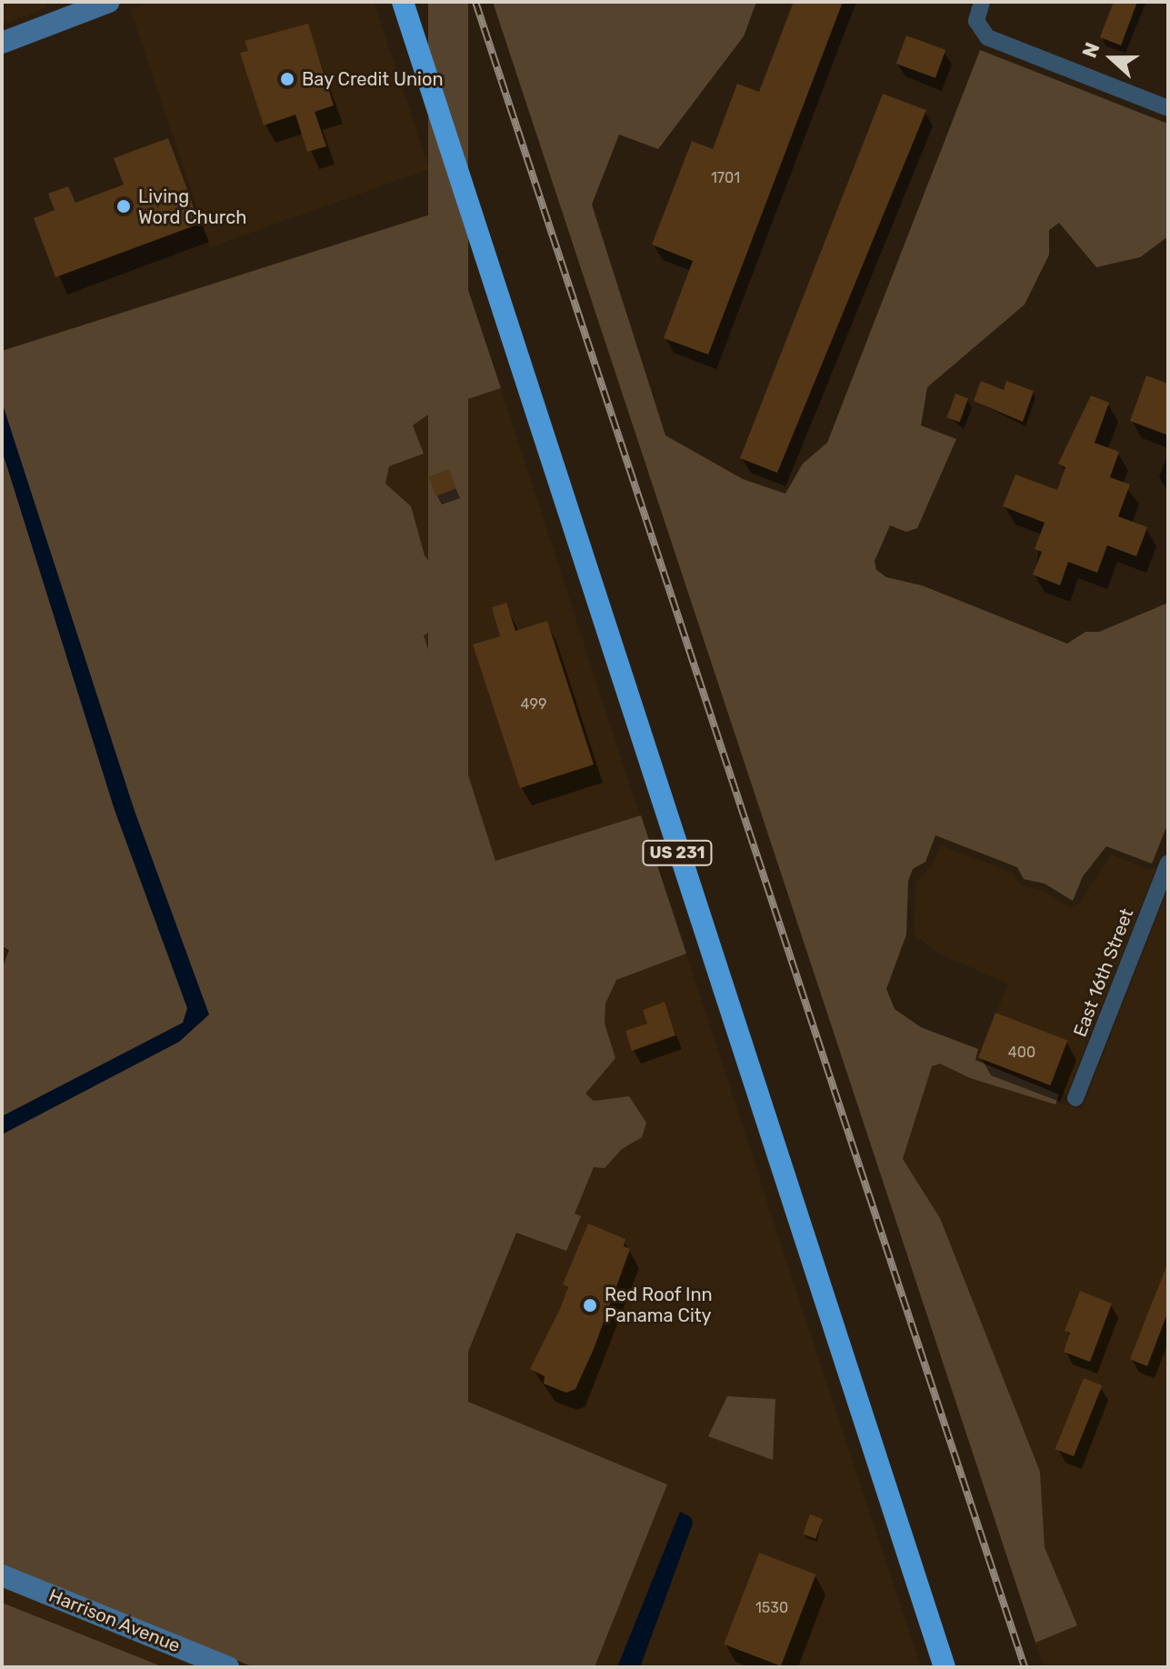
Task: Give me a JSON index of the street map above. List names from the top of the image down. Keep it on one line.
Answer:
{"streets":{"highway":["US 231"],"street":["East 16th Street","Harrison Avenue"]},"places":["Bay Credit Union","Living Word Church","Red Roof Inn Panama City"],"house_numbers":["1701","499","400","1530"],"north":"left"}
